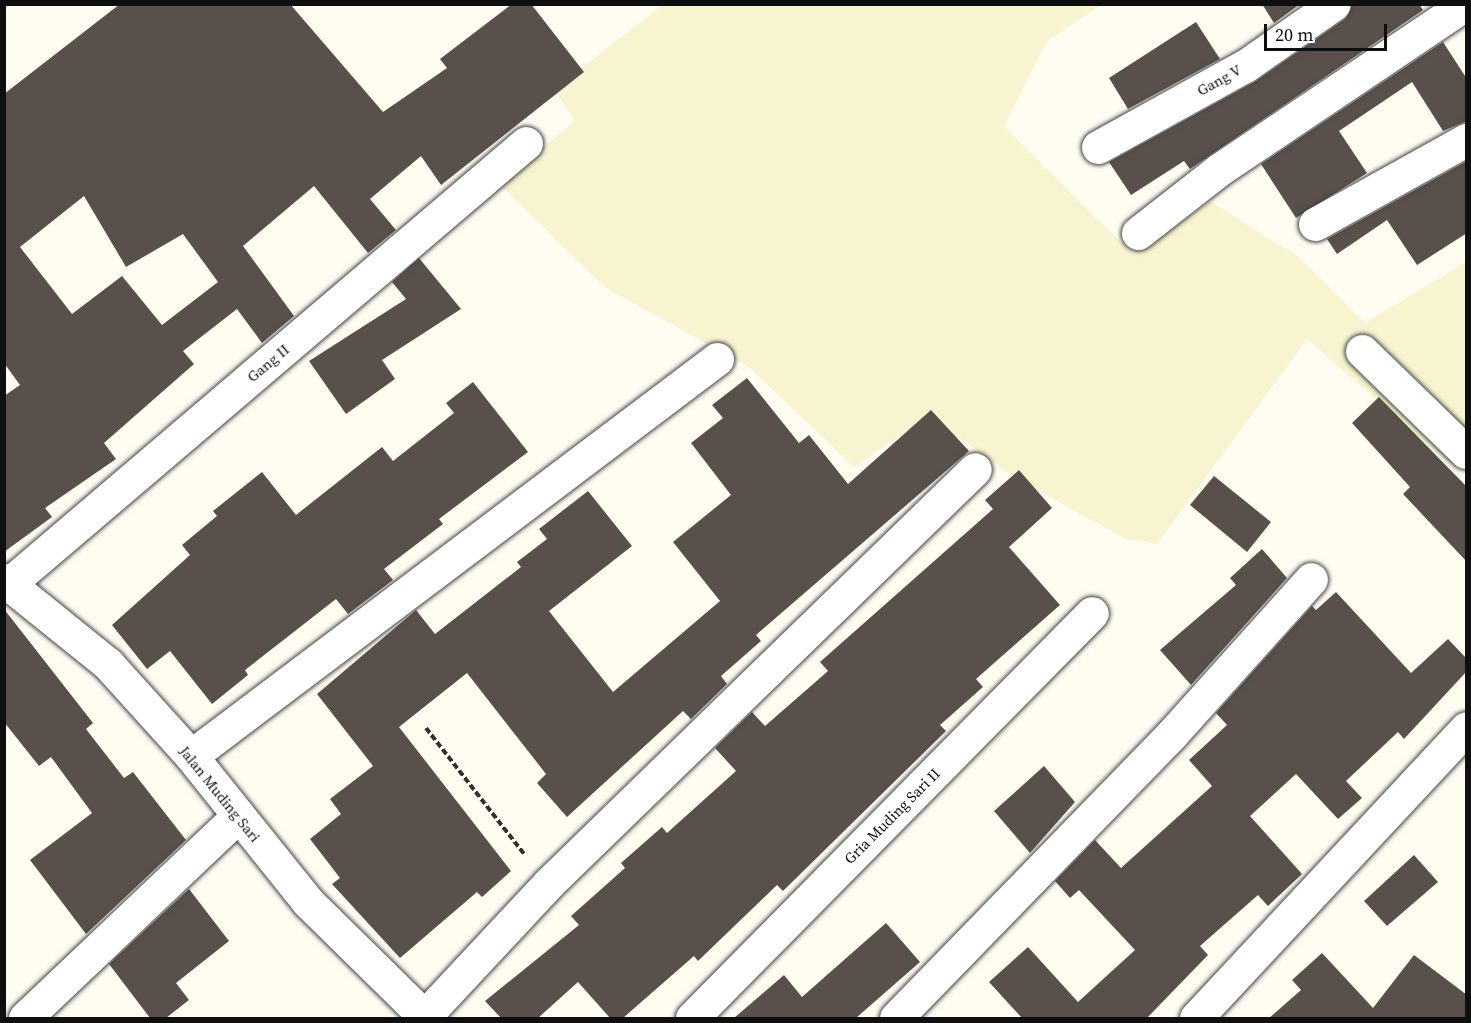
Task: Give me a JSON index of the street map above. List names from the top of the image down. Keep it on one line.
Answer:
{"streets":{"street":["Gang V","Gang II","Jalan Muding Sari","Gria Muding Sari II"]},"crossings":[["Gang II","Jalan Muding Sari"]],"scale_bar":"20 m"}
